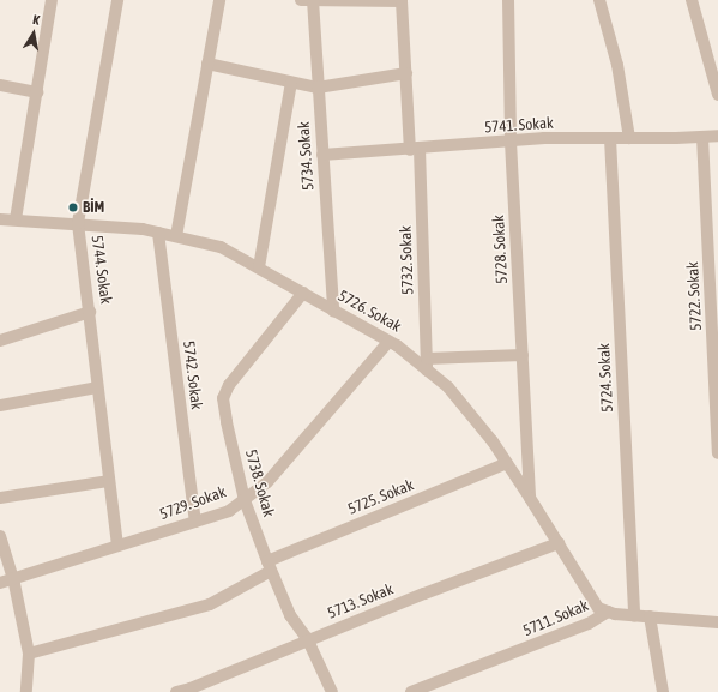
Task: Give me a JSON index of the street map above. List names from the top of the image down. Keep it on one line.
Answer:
{"streets":{"street":["5741. Sokak","5734. Sokak","5728. Sokak","5732. Sokak","5744. Sokak","5722. Sokak","5726. Sokak","5742. Sokak","5724. Sokak","5738. Sokak","5725. Sokak","5729. Sokak","5713. Sokak","5711. Sokak"]},"crossings":[["5741. Sokak","5734. Sokak"],["5741. Sokak","5728. Sokak"],["5741. Sokak","5732. Sokak"],["5741. Sokak","5722. Sokak"],["5741. Sokak","5724. Sokak"],["5734. Sokak","5732. Sokak"],["5734. Sokak","5726. Sokak"],["5728. Sokak","5726. Sokak"],["5732. Sokak","5726. Sokak"],["5744. Sokak","5726. Sokak"],["5744. Sokak","5729. Sokak"],["5726. Sokak","5742. Sokak"],["5726. Sokak","5738. Sokak"],["5726. Sokak","5725. Sokak"],["5726. Sokak","5729. Sokak"],["5726. Sokak","5713. Sokak"],["5726. Sokak","5711. Sokak"],["5742. Sokak","5729. Sokak"],["5724. Sokak","5711. Sokak"],["5738. Sokak","5725. Sokak"],["5738. Sokak","5729. Sokak"],["5738. Sokak","5713. Sokak"]],"places":["BİM"],"north":"top"}
